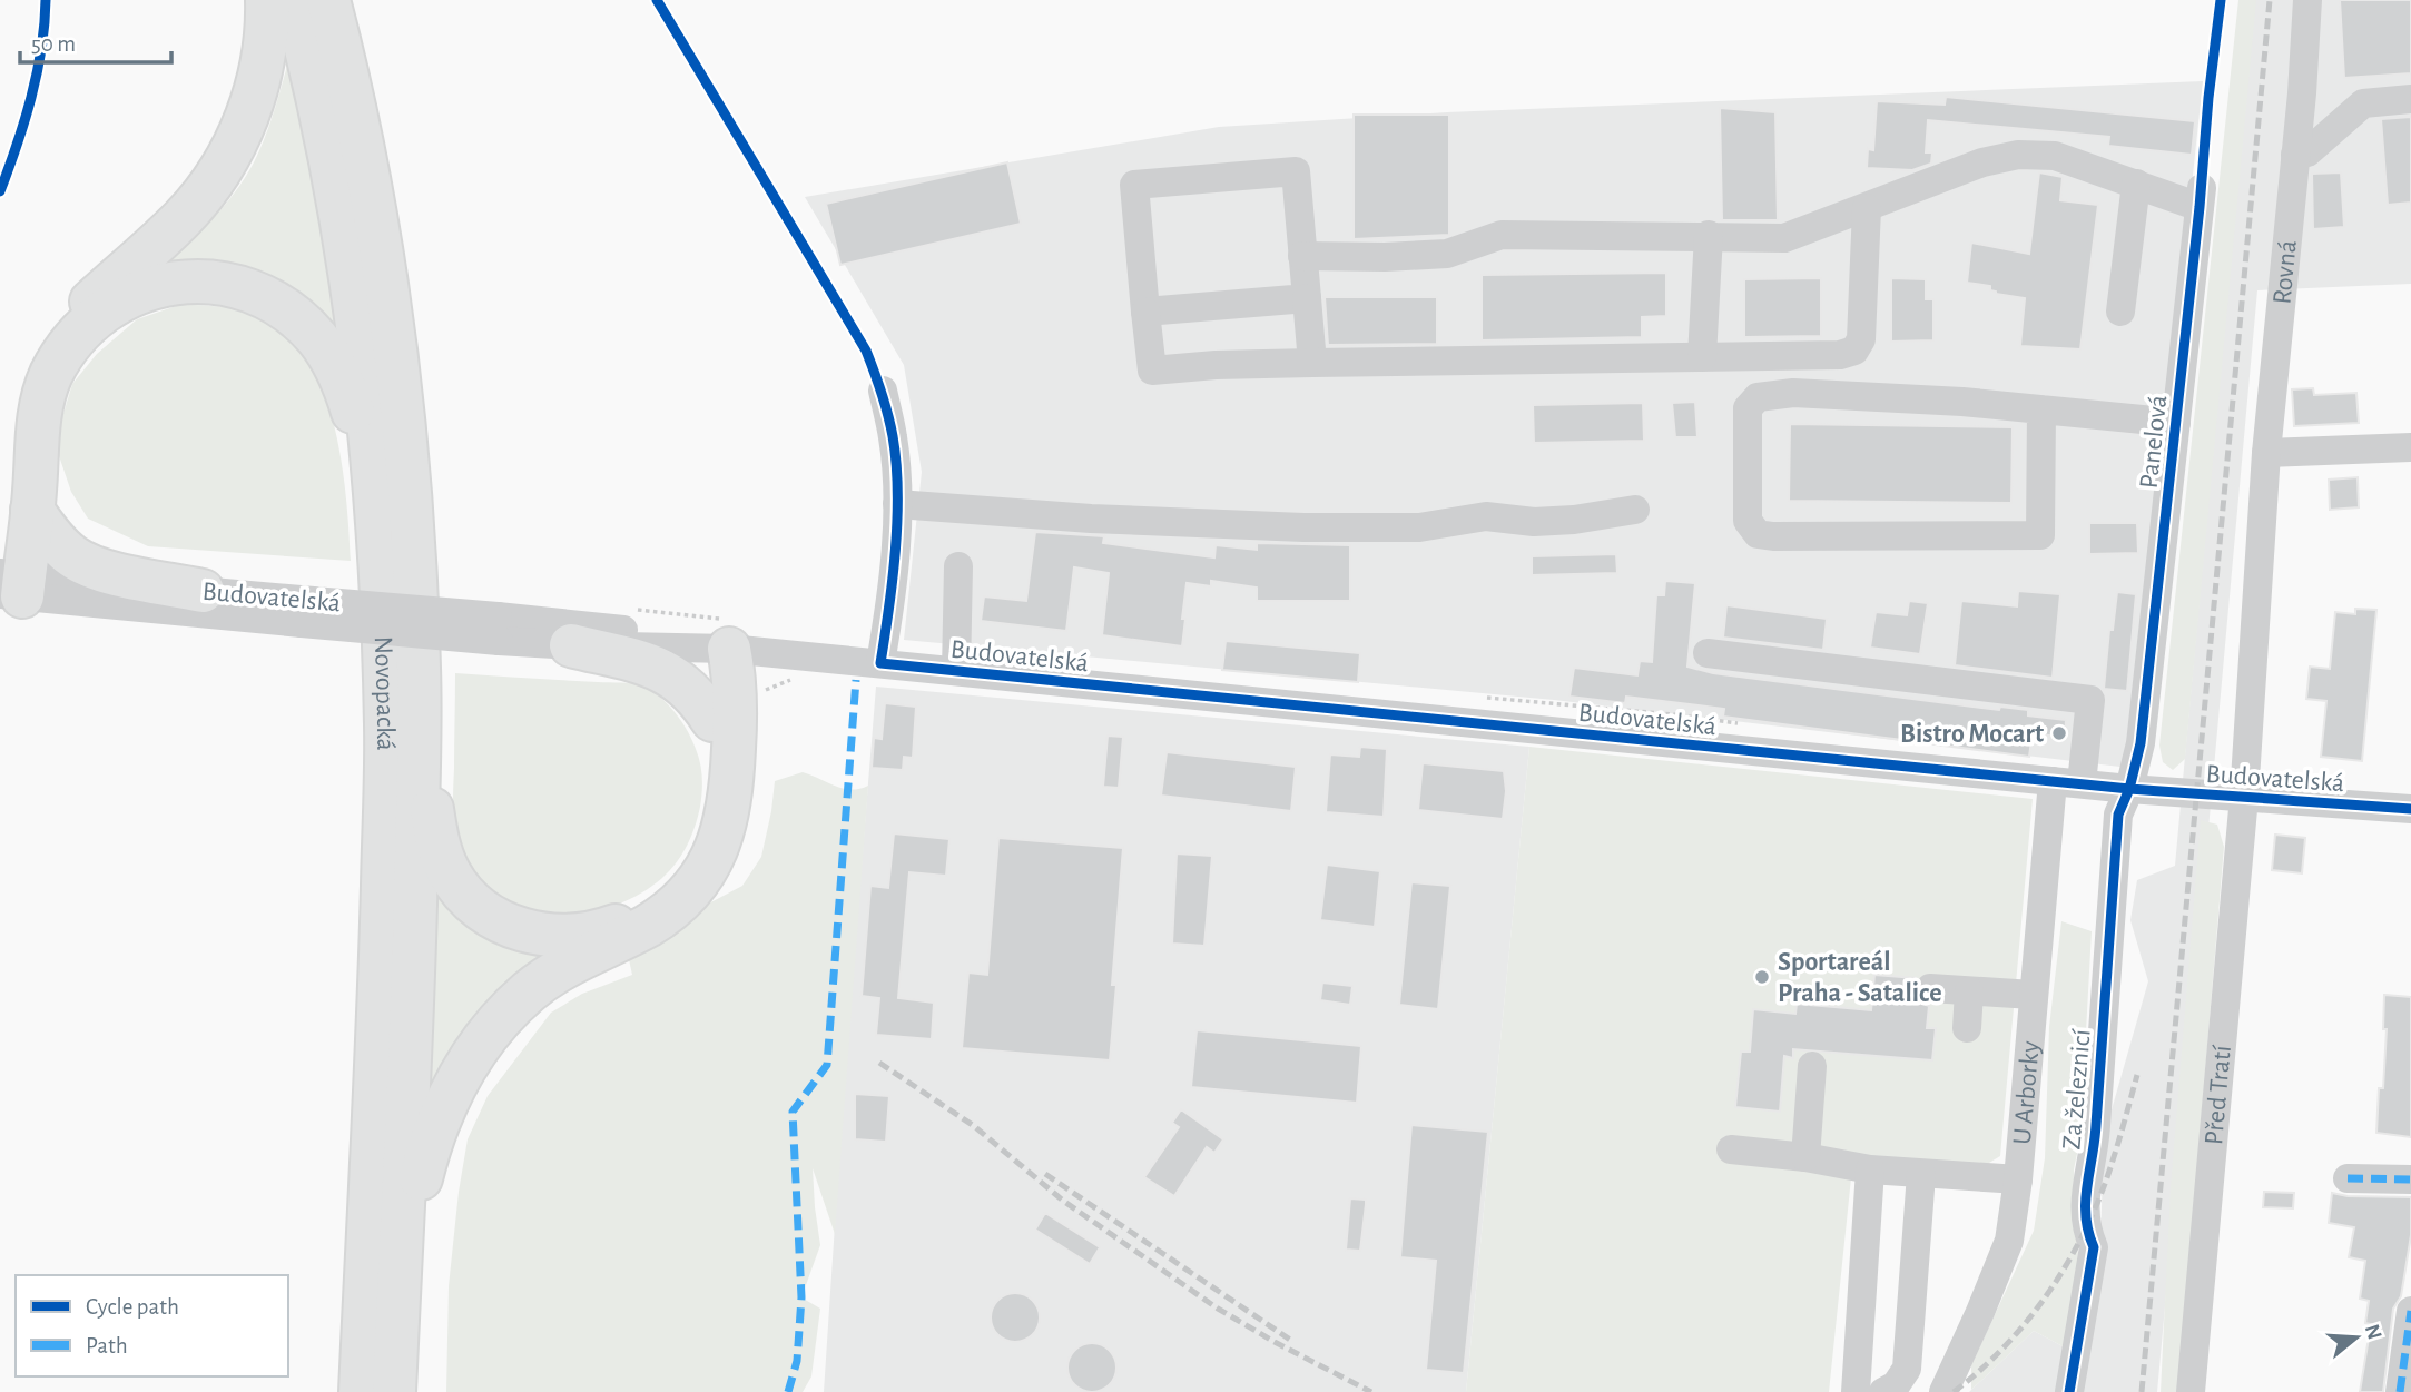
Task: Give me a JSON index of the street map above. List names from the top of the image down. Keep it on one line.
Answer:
{"streets":{"highway":["Novopacká"],"street":["Rovná","Panelová","Budovatelská","Za železnicí","U Arborky","Před Tratí"]},"crossings":[["Rovná","Budovatelská"],["Rovná","Před Tratí"],["Panelová","Budovatelská"],["Panelová","Za železnicí"],["Budovatelská","Za železnicí"],["Budovatelská","U Arborky"],["Budovatelská","Před Tratí"]],"places":["Bistro Mocart","Sportareál Praha - Satalice"],"legend":["Cycle path","Path"],"scale_bar":"50 m","north":"right"}
